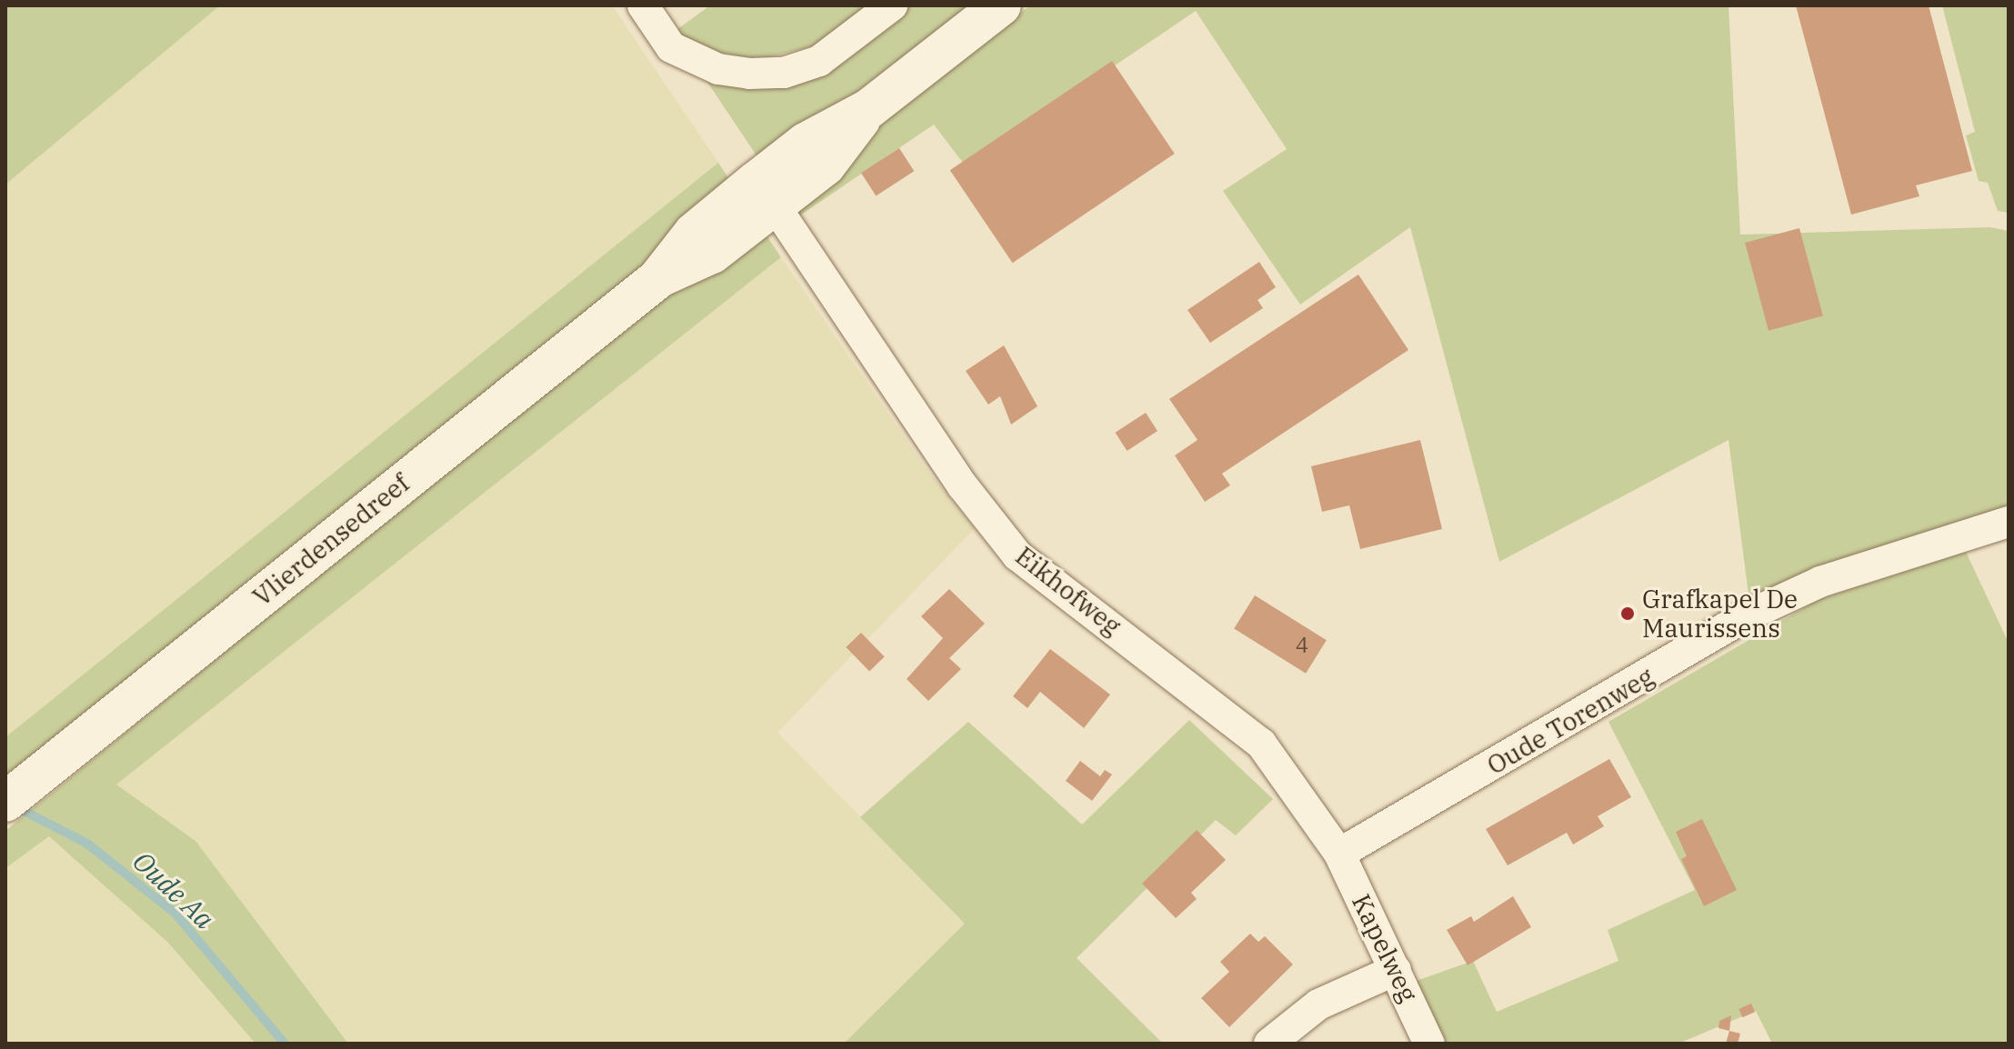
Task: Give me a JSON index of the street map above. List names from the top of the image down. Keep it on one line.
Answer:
{"streets":{"main road":["Vlierdensedreef"],"street":["Eikhofweg","Oude Torenweg","Kapelweg"]},"crossings":[["Eikhofweg","Oude Torenweg"],["Eikhofweg","Kapelweg"],["Oude Torenweg","Kapelweg"]],"water":["Oude Aa"],"places":["Grafkapel De Maurissens"],"house_numbers":["4"]}
